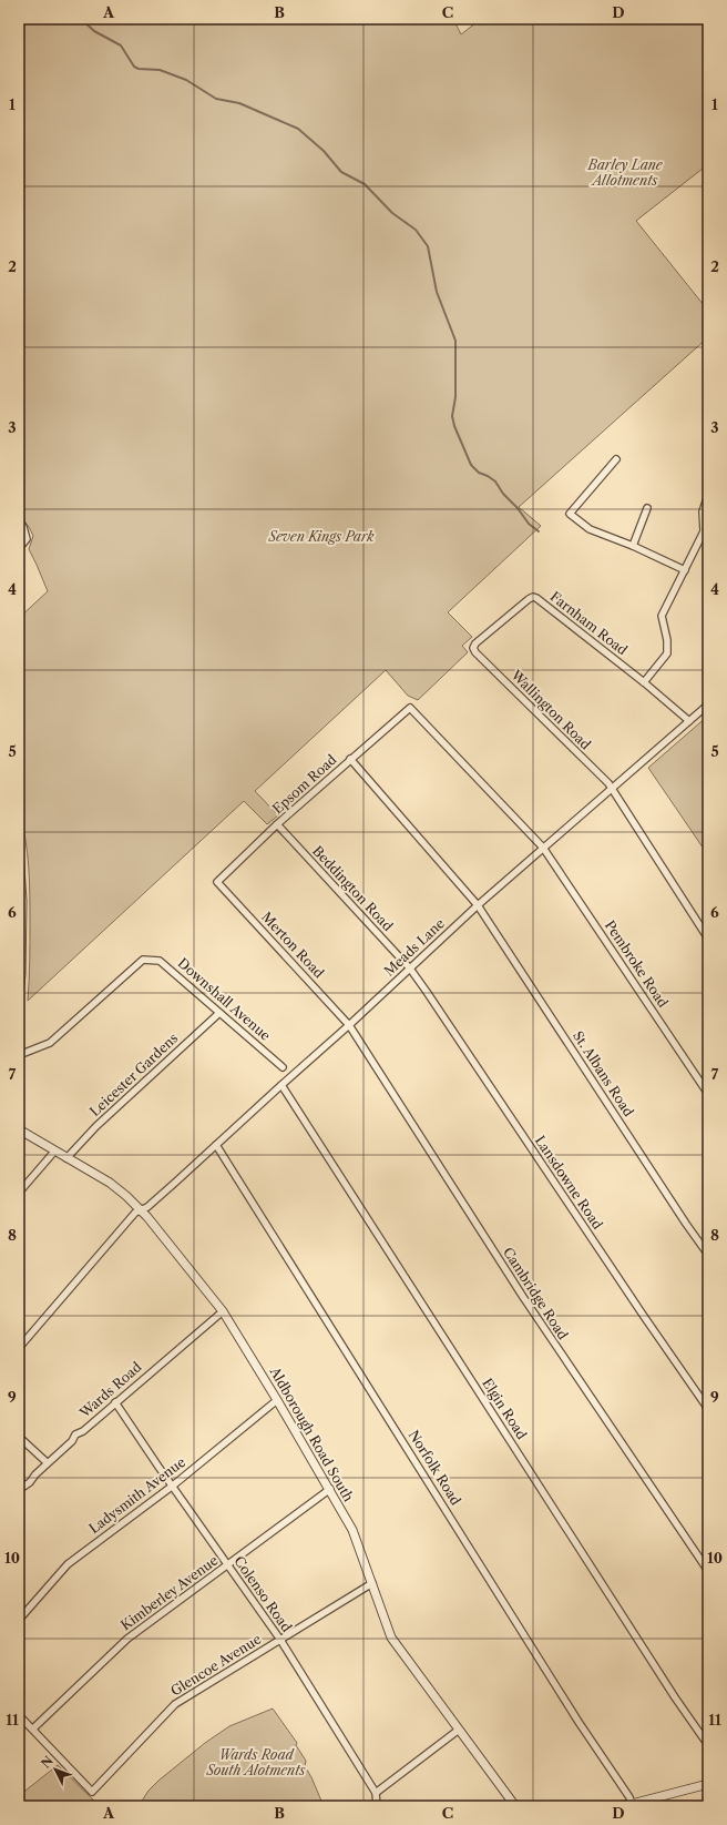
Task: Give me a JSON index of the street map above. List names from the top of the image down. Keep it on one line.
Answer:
{"streets":{"street":["Farnham Road","Wallington Road","Epsom Road","Beddington Road","Merton Road","Meads Lane","Pembroke Road","Downshall Avenue","St. Albans Road","Leicester Gardens","Lansdowne Road","Cambridge Road","Wards Road","Elgin Road","Aldborough Road South","Norfolk Road","Ladysmith Avenue","Kimberley Avenue","Colenso Road","Glencoe Avenue"]},"crossings":[["Farnham Road","Wallington Road"],["Farnham Road","Meads Lane"],["Wallington Road","Meads Lane"],["Epsom Road","Beddington Road"],["Epsom Road","Merton Road"],["Epsom Road","Pembroke Road"],["Epsom Road","St. Albans Road"],["Beddington Road","Meads Lane"],["Beddington Road","Lansdowne Road"],["Merton Road","Meads Lane"],["Merton Road","Cambridge Road"],["Meads Lane","Pembroke Road"],["Meads Lane","St. Albans Road"],["Meads Lane","Lansdowne Road"],["Meads Lane","Cambridge Road"],["Meads Lane","Elgin Road"],["Meads Lane","Aldborough Road South"],["Meads Lane","Norfolk Road"],["Downshall Avenue","Leicester Gardens"],["Leicester Gardens","Aldborough Road South"],["Wards Road","Aldborough Road South"],["Wards Road","Colenso Road"],["Aldborough Road South","Ladysmith Avenue"],["Aldborough Road South","Kimberley Avenue"],["Aldborough Road South","Glencoe Avenue"],["Ladysmith Avenue","Colenso Road"],["Kimberley Avenue","Colenso Road"],["Kimberley Avenue","Glencoe Avenue"],["Colenso Road","Glencoe Avenue"]],"parks":["Barley Lane Allotments","Seven Kings Park","Wards Road South Alotments"],"north":"top left","grid":{"columns":["A","B","C","D"],"rows":["1","2","3","4","5","6","7","8","9","10","11"]}}
